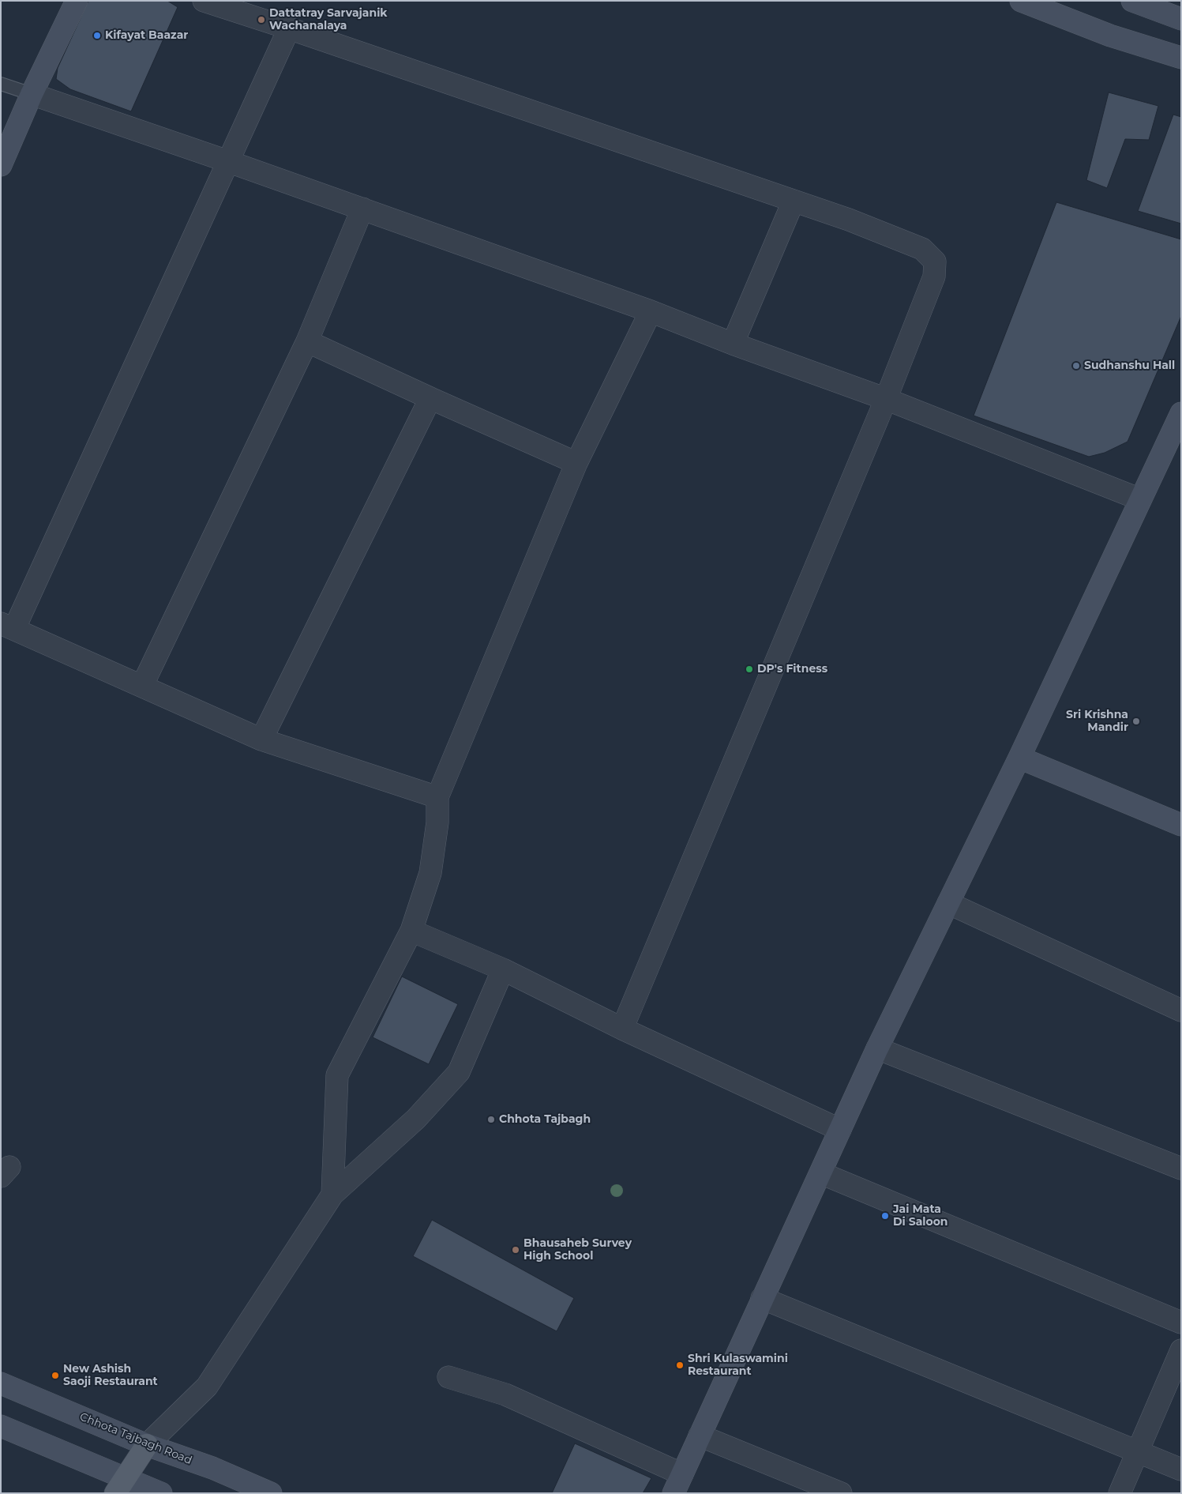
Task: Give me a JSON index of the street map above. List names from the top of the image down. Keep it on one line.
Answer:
{"streets":{"main road":["Chhota Tajbagh Road"]},"places":["Dattatray Sarvajanik Wachanalaya","Kifayat Baazar","Sudhanshu Hall","DP's Fitness","Sri Krishna Mandir","Chhota Tajbagh","Jai Mata Di Saloon","Bhausaheb Survey High School","Shri Kulaswamini Restaurant","New Ashish Saoji Restaurant"]}
